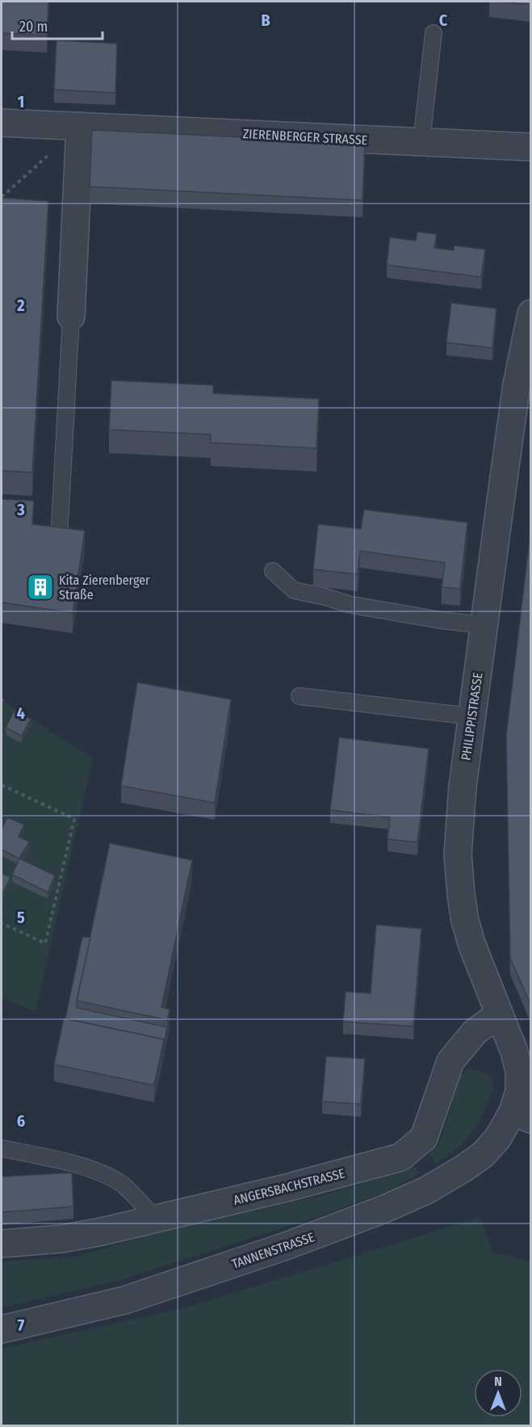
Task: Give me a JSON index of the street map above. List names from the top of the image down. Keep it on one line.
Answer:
{"streets":{"street":["ZIERENBERGER STRASSE","PHILIPPISTRASSE","ANGERSBACHSTRASSE","TANNENSTRASSE"]},"crossings":[["PHILIPPISTRASSE","ANGERSBACHSTRASSE"],["PHILIPPISTRASSE","TANNENSTRASSE"]],"places":{"building":["Kita Zierenberger Straße"]},"scale_bar":"20 m","north":"top","grid":{"columns":["B","C"],"rows":["1","2","3","4","5","6","7"]}}
